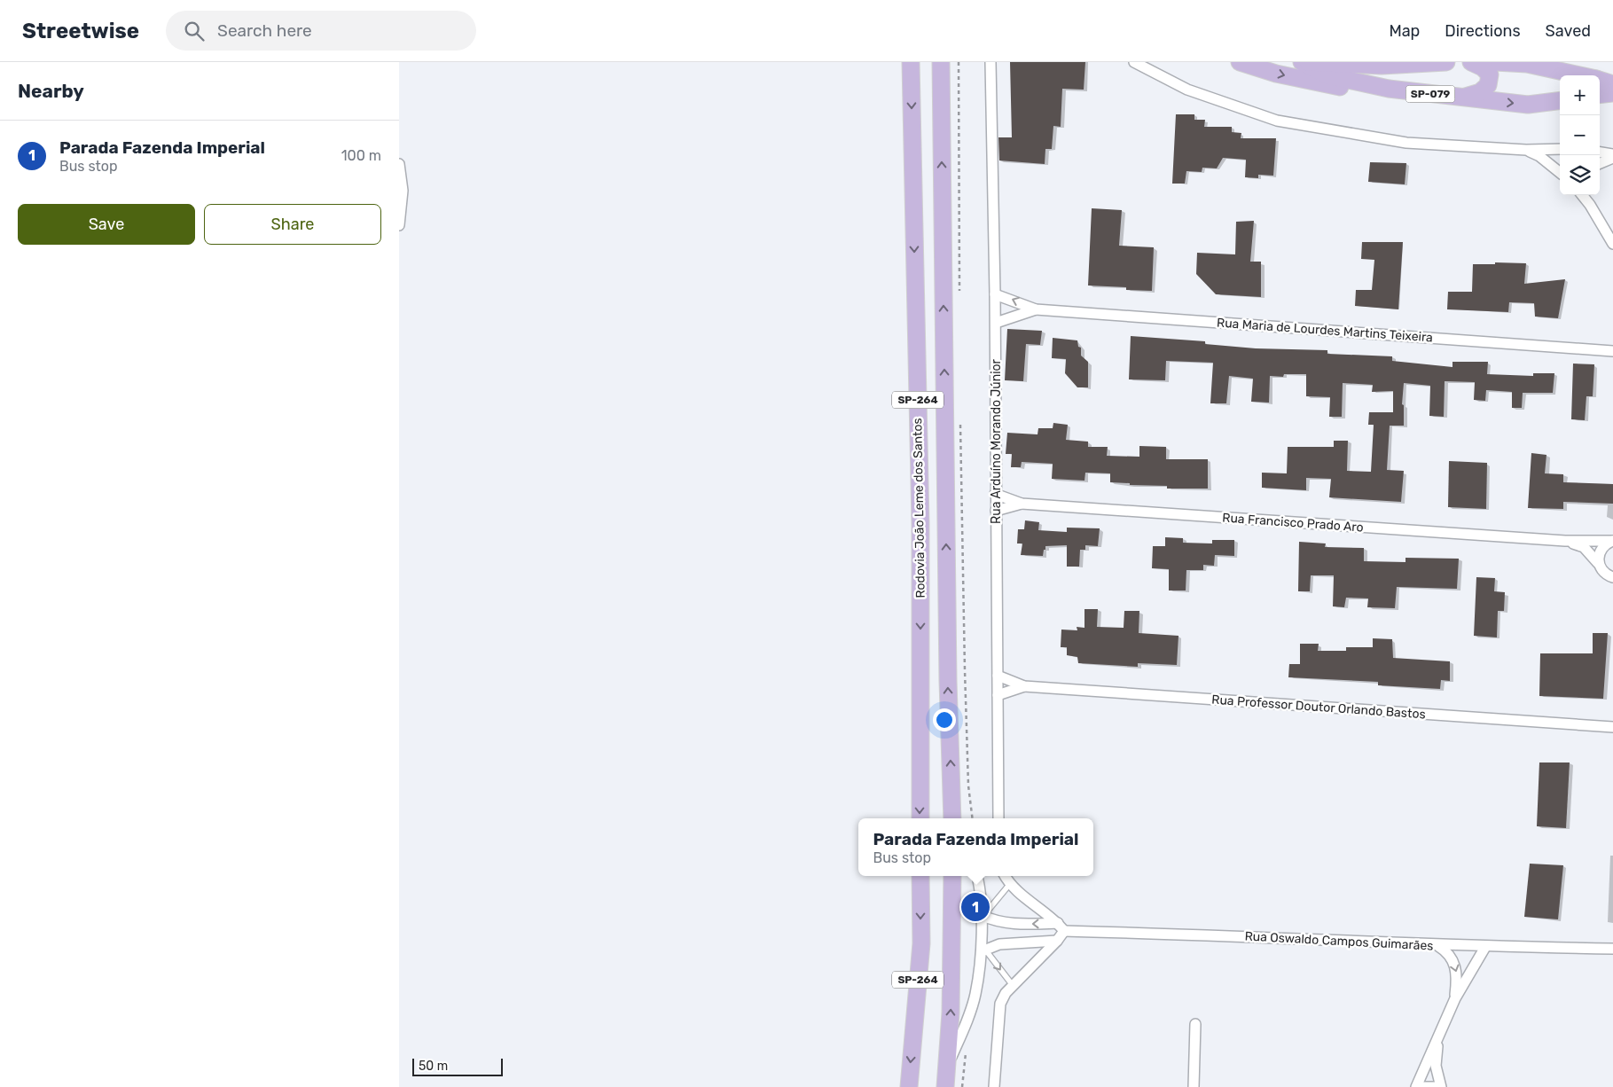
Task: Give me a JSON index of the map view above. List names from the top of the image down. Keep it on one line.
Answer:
{"streets":{"main road":["SP-079","SP-264","Rodovia João Leme dos Santos"],"street":["Rua Maria de Lourdes Martins Teixeira","Rua Arduíno Morando Júnior","Rua Francisco Prado Aro","Rua Professor Doutor Orlando Bastos","Rua Oswaldo Campos Guimarães"]},"crossings":[["Rua Maria de Lourdes Martins Teixeira","Rua Arduíno Morando Júnior"],["Rua Arduíno Morando Júnior","Rua Francisco Prado Aro"],["Rua Arduíno Morando Júnior","Rua Professor Doutor Orlando Bastos"]],"scale_bar":"50 m","page":{"header":"Streetwise","search":"Search here","nav":["Map","Directions","Saved"],"heading":"Nearby","map_buttons":["+","−"],"list":[{"mark":"1","name":"Parada Fazenda Imperial","note":"Bus stop","value":"100 m"}],"buttons":["Save","Share"],"popup":["Parada Fazenda Imperial","Bus stop"],"pins":"1","scale":"50 m"}}
